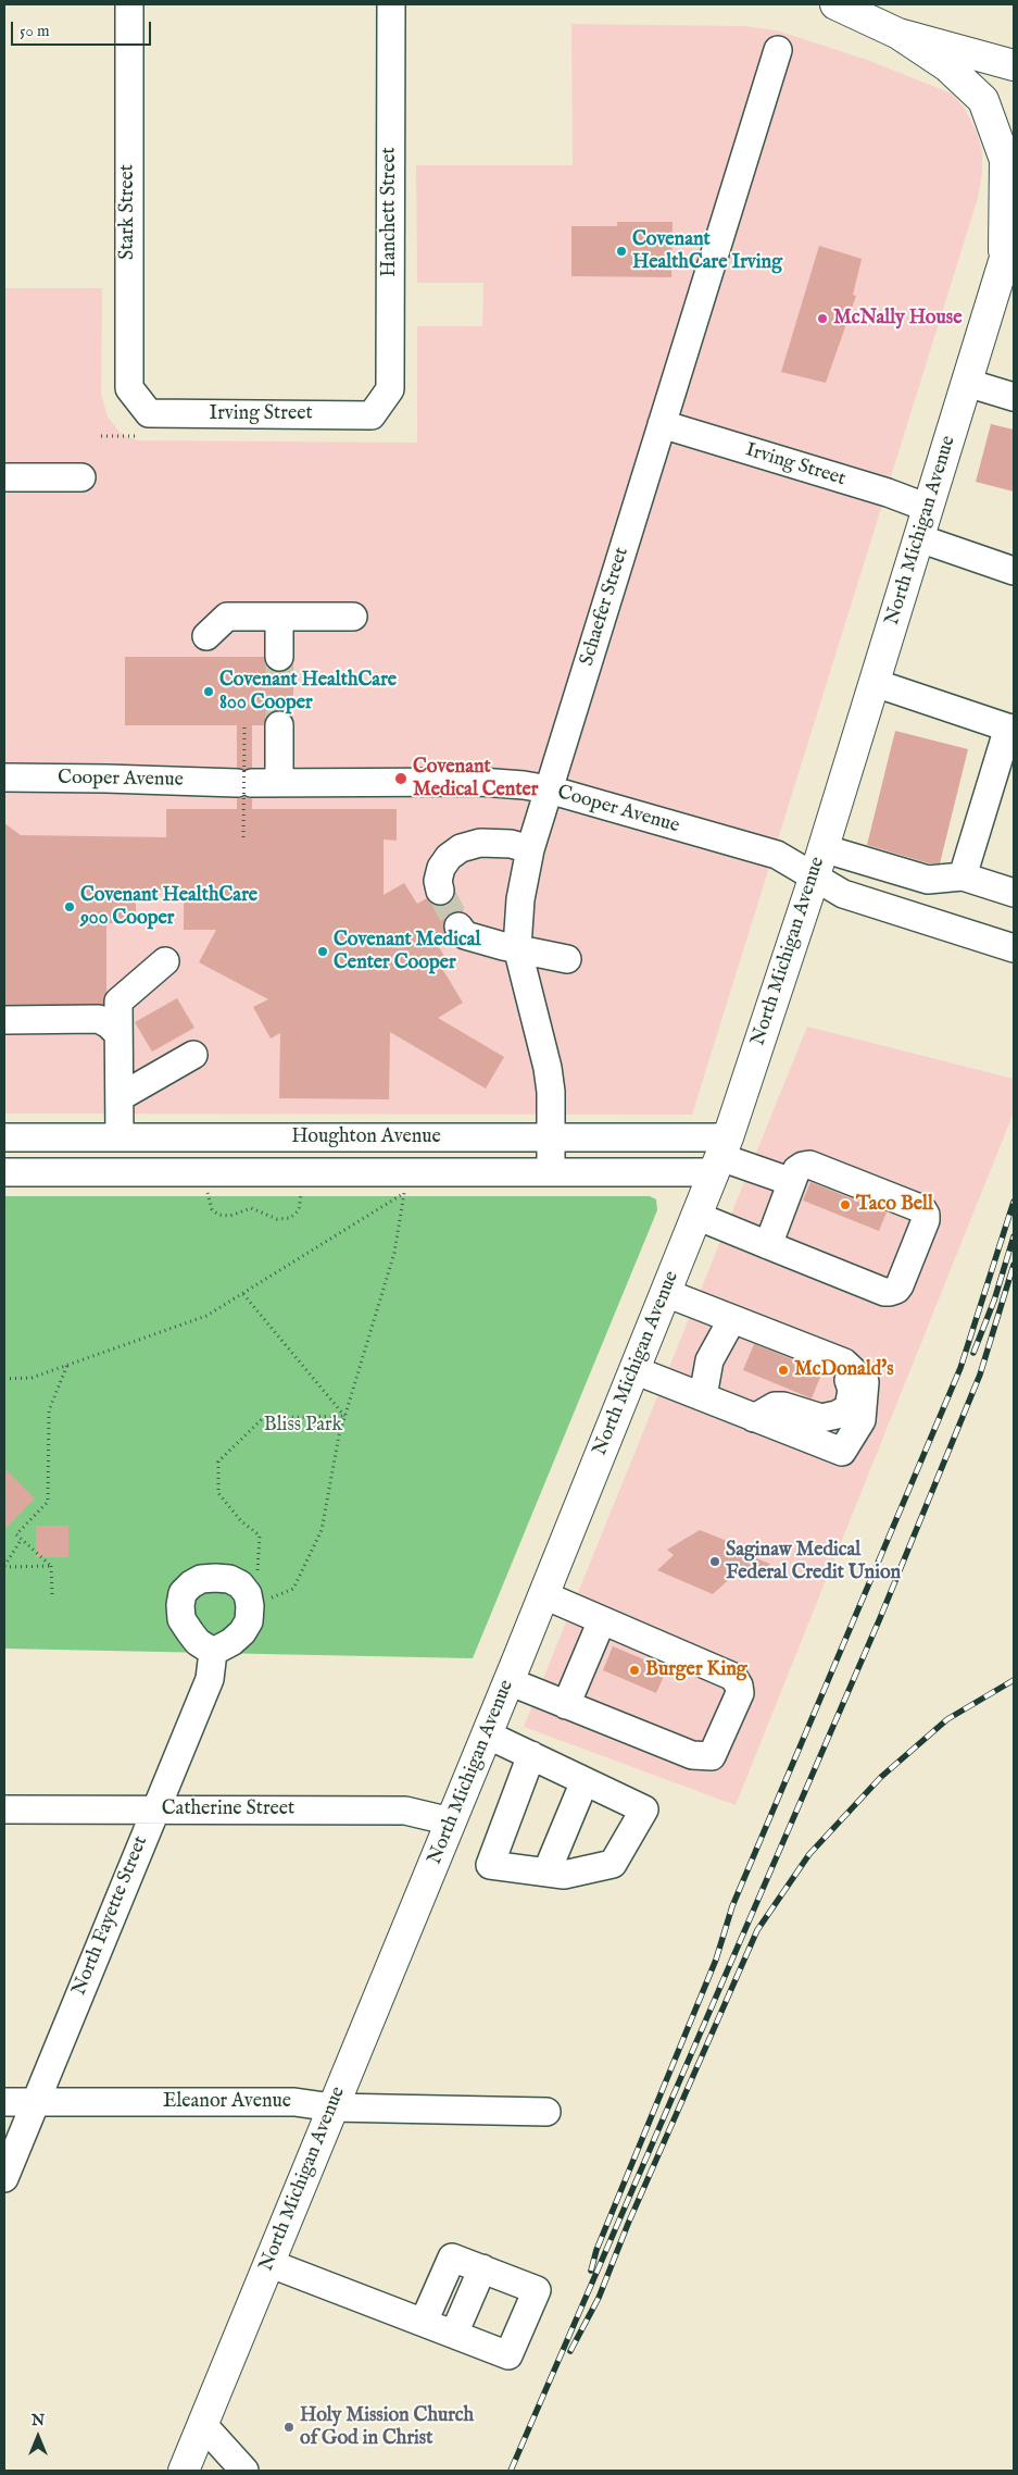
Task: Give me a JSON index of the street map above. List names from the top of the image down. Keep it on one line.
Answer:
{"streets":{"main road":["North Michigan Avenue"],"street":["Stark Street","Hanchett Street","Irving Street","Schaefer Street","Cooper Avenue","Houghton Avenue","Catherine Street","North Fayette Street","Eleanor Avenue"]},"crossings":[["Stark Street","Irving Street"],["Hanchett Street","Irving Street"],["Irving Street","North Michigan Avenue"],["Irving Street","Schaefer Street"],["North Michigan Avenue","Cooper Avenue"],["North Michigan Avenue","Houghton Avenue"],["North Michigan Avenue","Catherine Street"],["North Michigan Avenue","Eleanor Avenue"],["Schaefer Street","Cooper Avenue"],["Schaefer Street","Houghton Avenue"],["Catherine Street","North Fayette Street"],["North Fayette Street","Eleanor Avenue"]],"parks":["Bliss Park"],"places":["Covenant HealthCare Irving","McNally House","Covenant HealthCare 800 Cooper","Covenant Medical Center","Covenant HealthCare 900 Cooper","Covenant Medical Center Cooper","Taco Bell","McDonald's","Saginaw Medical Federal Credit Union","Burger King","Holy Mission Church of God in Christ"],"scale_bar":"50 m","north":"top"}
